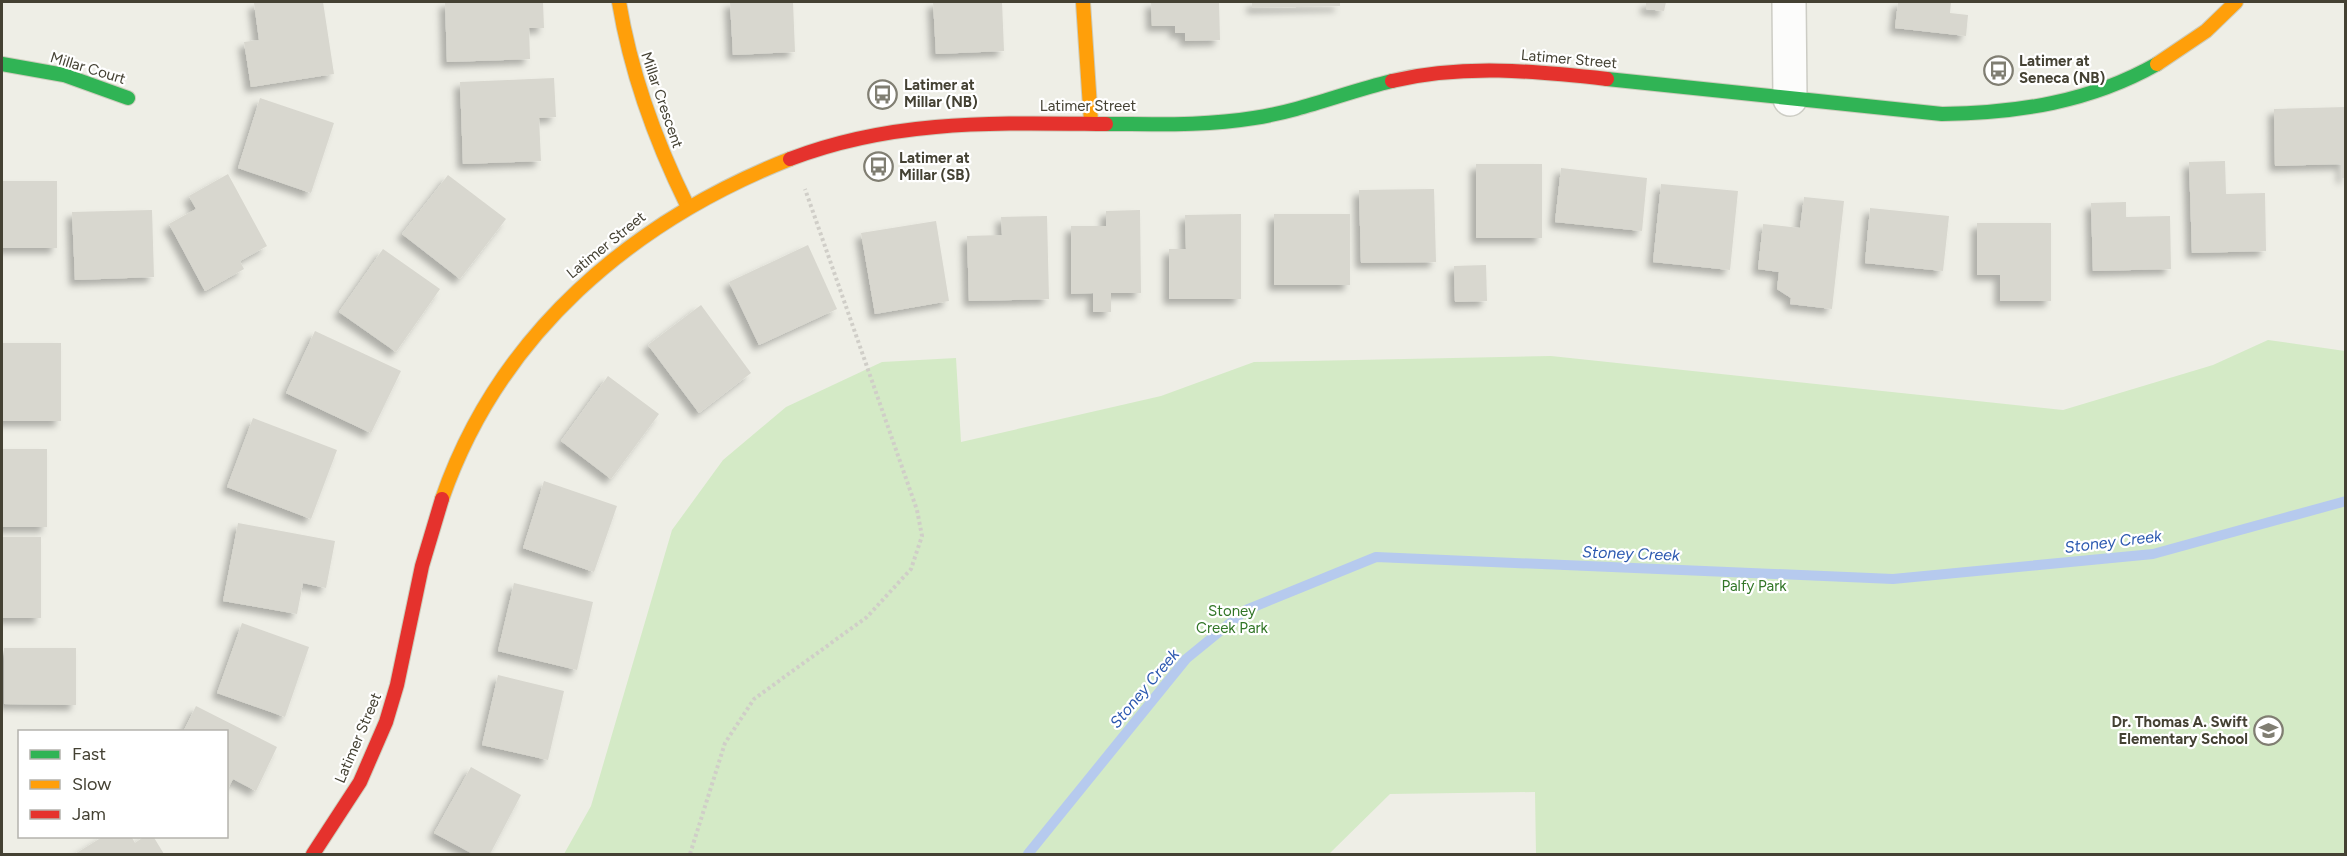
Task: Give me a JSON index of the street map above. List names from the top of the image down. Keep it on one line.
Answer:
{"streets":{"street":["Latimer Street","Millar Court","Millar Crescent"]},"crossings":[["Latimer Street","Millar Crescent"]],"water":["Stoney Creek"],"parks":["Palfy Park","Stoney Creek Park"],"places":{"bus stop":["Latimer at Seneca (NB)","Latimer at Millar (NB)","Latimer at Millar (SB)"],"school or university":["Dr. Thomas A. Swift Elementary School"]},"legend":["Fast","Slow","Jam"]}
